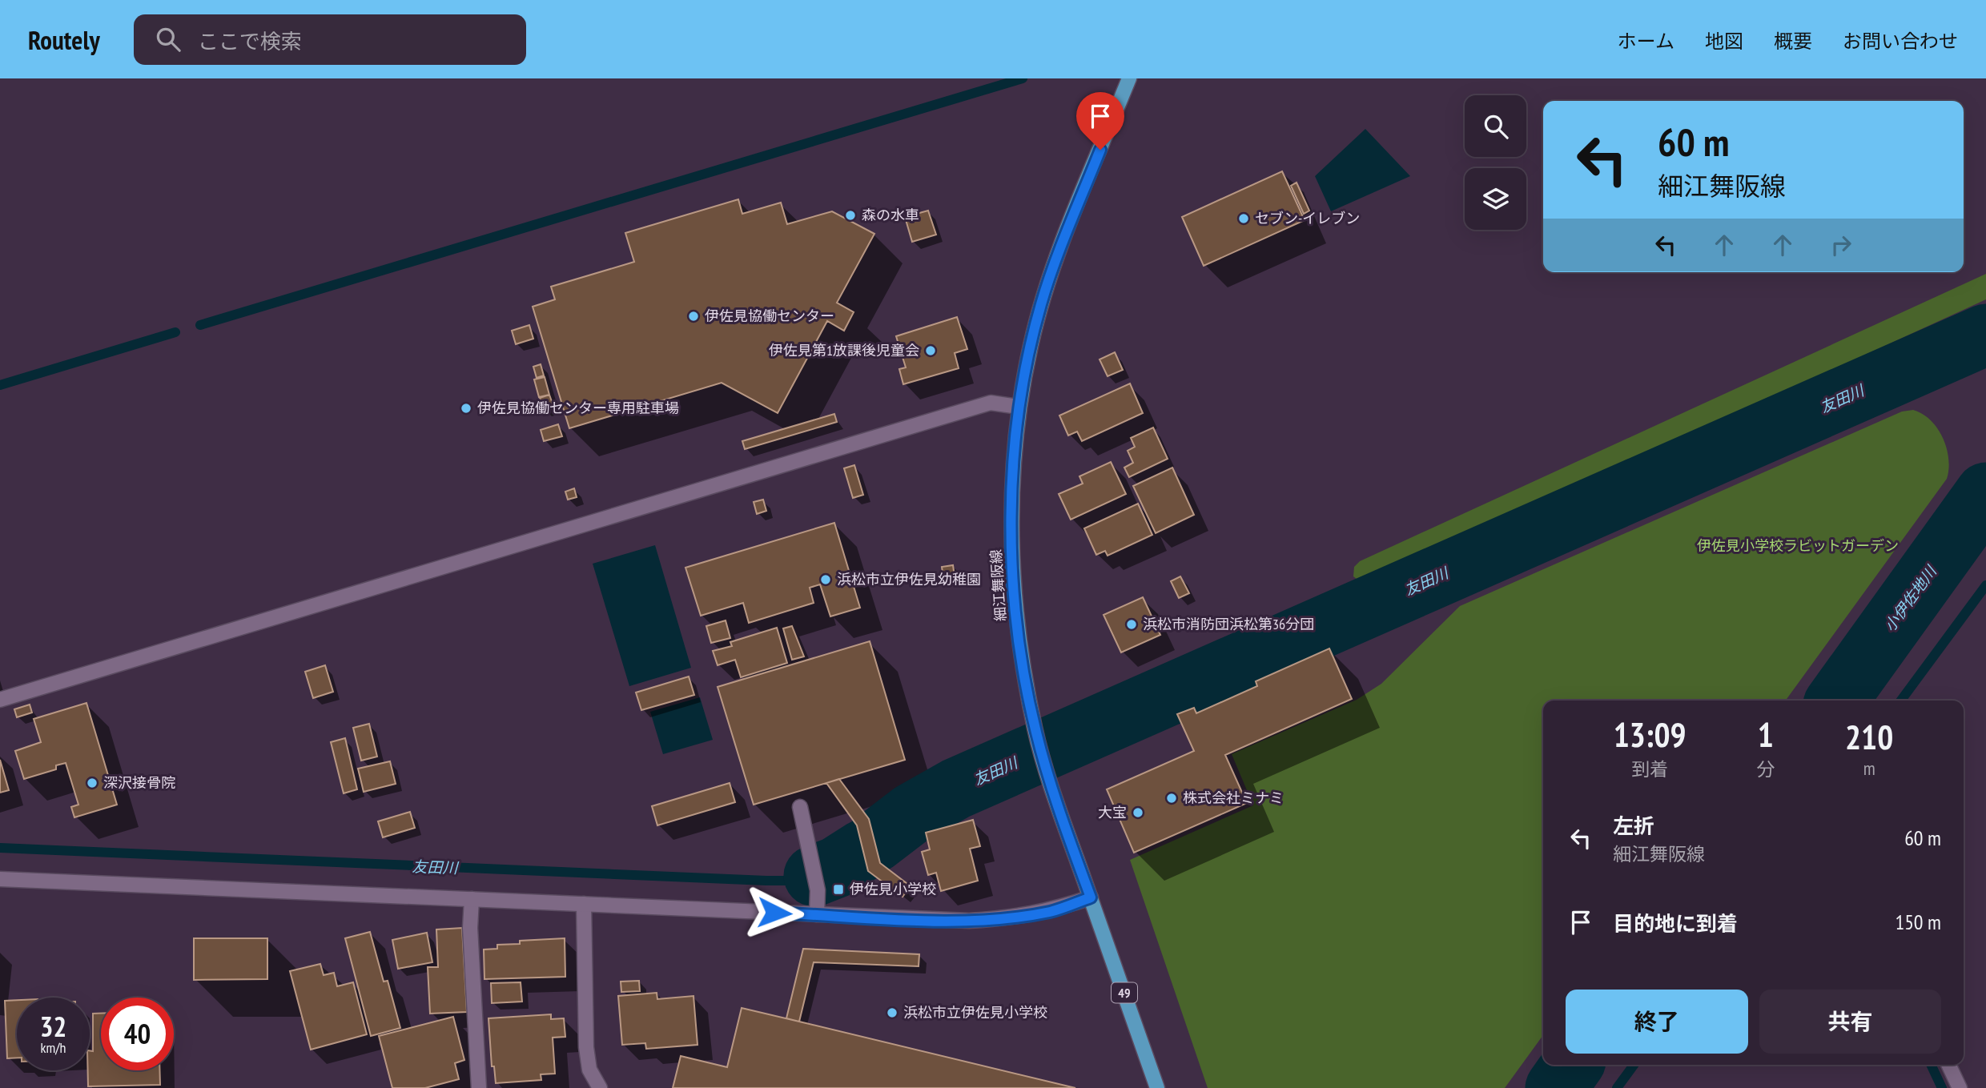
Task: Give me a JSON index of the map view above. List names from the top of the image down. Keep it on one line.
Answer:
{"streets":{"main road":["細江舞阪線","49"]},"water":["友田川","小伊佐地川"],"parks":["伊佐見小学校ラビットガーデン"],"places":{"other":["森の水車","セブン-イレブン","伊佐見協働センター","伊佐見第1放課後児童会","伊佐見協働センター専用駐車場","浜松市立伊佐見幼稚園","浜松市消防団浜松第36分団","深沢接骨院","株式会社ミナミ","大宝","浜松市立伊佐見小学校"],"transit":["伊佐見小学校"]},"page":{"header":"Routely","search":"ここで検索","nav":["ホーム","地図","概要","お問い合わせ"],"turn":["60 m","細江舞阪線"],"eta":["13:09","到着","1","分","210","m"],"list":[{"name":"左折","note":"細江舞阪線","value":"60 m"},{"name":"目的地に到着","value":"150 m"}],"buttons":["終了","共有"],"speed":"32 km/h","limit":"40"}}
